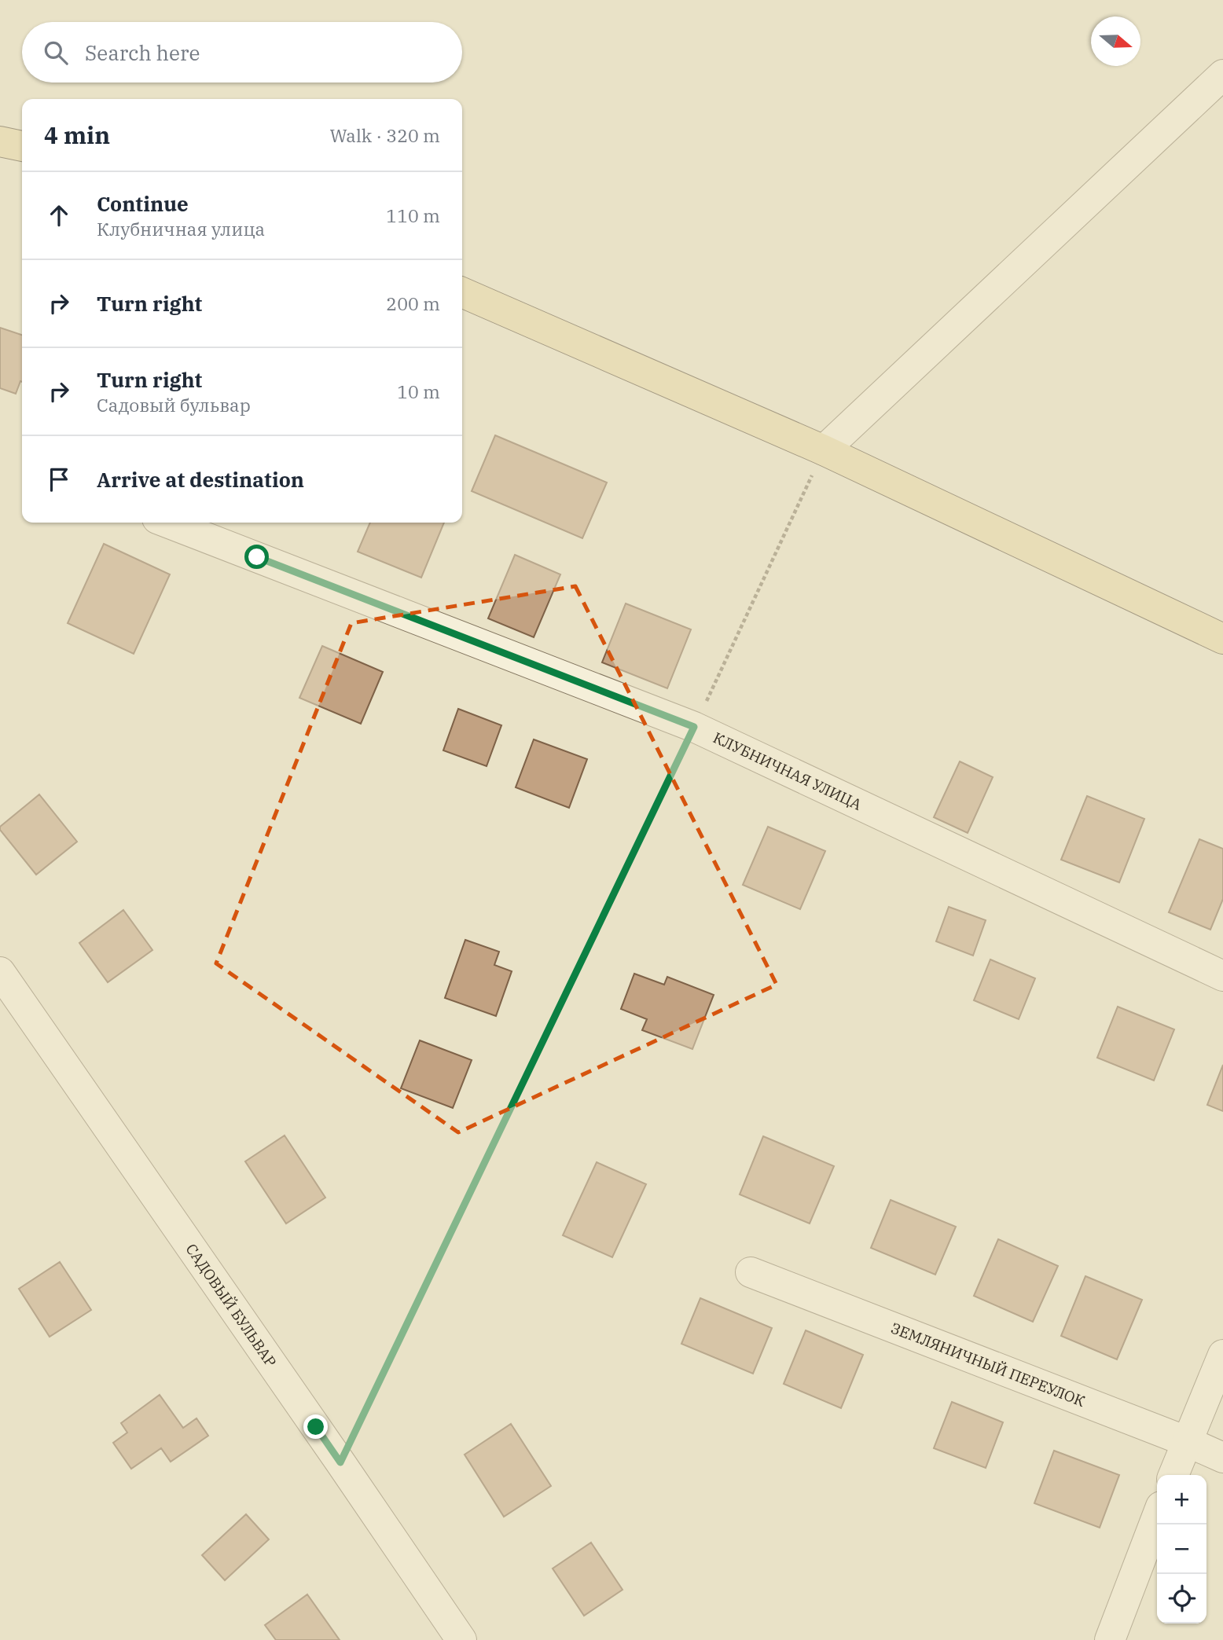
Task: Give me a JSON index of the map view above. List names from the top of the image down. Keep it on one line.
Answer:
{"streets":{"street":["КЛУБНИЧНАЯ УЛИЦА","САДОВЫЙ БУЛЬВАР","ЗЕМЛЯНИЧНЫЙ ПЕРЕУЛОК"]},"north":"right","page":{"search":"Search here","heading":["4 min","Walk · 320 m"],"list":[["Continue","Клубничная улица","110 m"],["Turn right","200 m"],["Turn right","Садовый бульвар","10 m"],"Arrive at destination"],"map_buttons":["+","−"]}}
